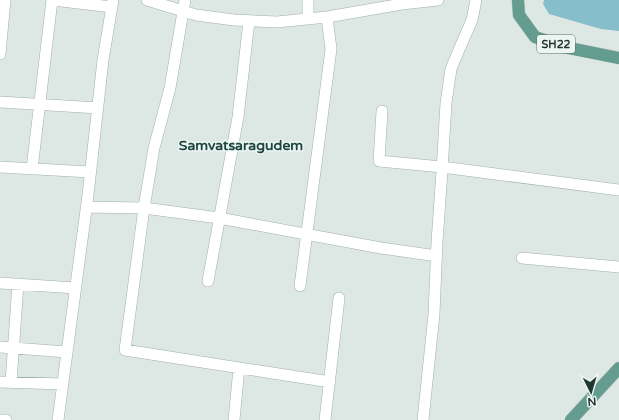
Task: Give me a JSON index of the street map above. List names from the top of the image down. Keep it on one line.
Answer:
{"streets":{"main road":["SH22"]},"districts":["Samvatsaragudem"],"north":"bottom"}
